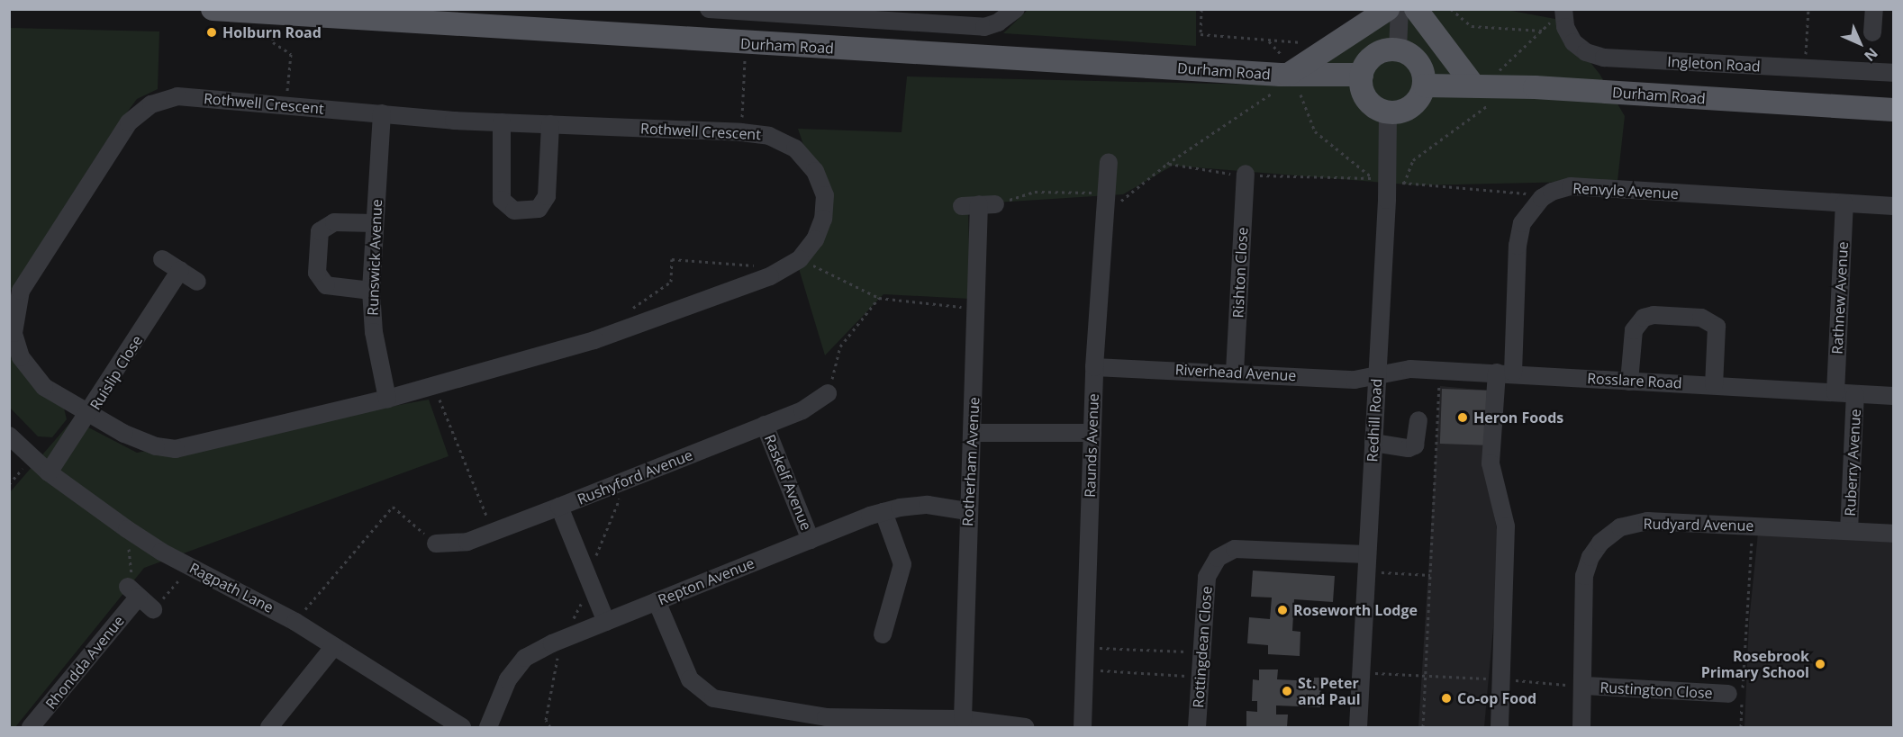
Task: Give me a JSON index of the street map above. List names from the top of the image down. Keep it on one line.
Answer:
{"streets":{"main road":["Durham Road"],"street":["Ingleton Road","Rothwell Crescent","Renvyle Avenue","Runswick Avenue","Rishton Close","Rathnew Avenue","Ruislip Close","Riverhead Avenue","Rosslare Road","Redhill Road","Raunds Avenue","Rotherham Avenue","Ruberry Avenue","Rushyford Avenue","Raskelf Avenue","Rudyard Avenue","Repton Avenue","Ragpath Lane","Rottingdean Close","Rhondda Avenue","Rustington Close"]},"crossings":[["Durham Road","Redhill Road"],["Rothwell Crescent","Runswick Avenue"],["Rothwell Crescent","Ruislip Close"],["Renvyle Avenue","Rathnew Avenue"],["Renvyle Avenue","Rosslare Road"],["Rishton Close","Riverhead Avenue"],["Rathnew Avenue","Rosslare Road"],["Ruislip Close","Ragpath Lane"],["Riverhead Avenue","Rosslare Road"],["Riverhead Avenue","Redhill Road"],["Riverhead Avenue","Raunds Avenue"],["Rosslare Road","Redhill Road"],["Rosslare Road","Ruberry Avenue"],["Redhill Road","Rottingdean Close"],["Rotherham Avenue","Repton Avenue"],["Ruberry Avenue","Rudyard Avenue"],["Rushyford Avenue","Raskelf Avenue"],["Raskelf Avenue","Repton Avenue"],["Rudyard Avenue","Rustington Close"]],"places":["Holburn Road","Heron Foods","Roseworth Lodge","Rosebrook Primary School","St. Peter and Paul","Co-op Food"],"north":"bottom right"}
